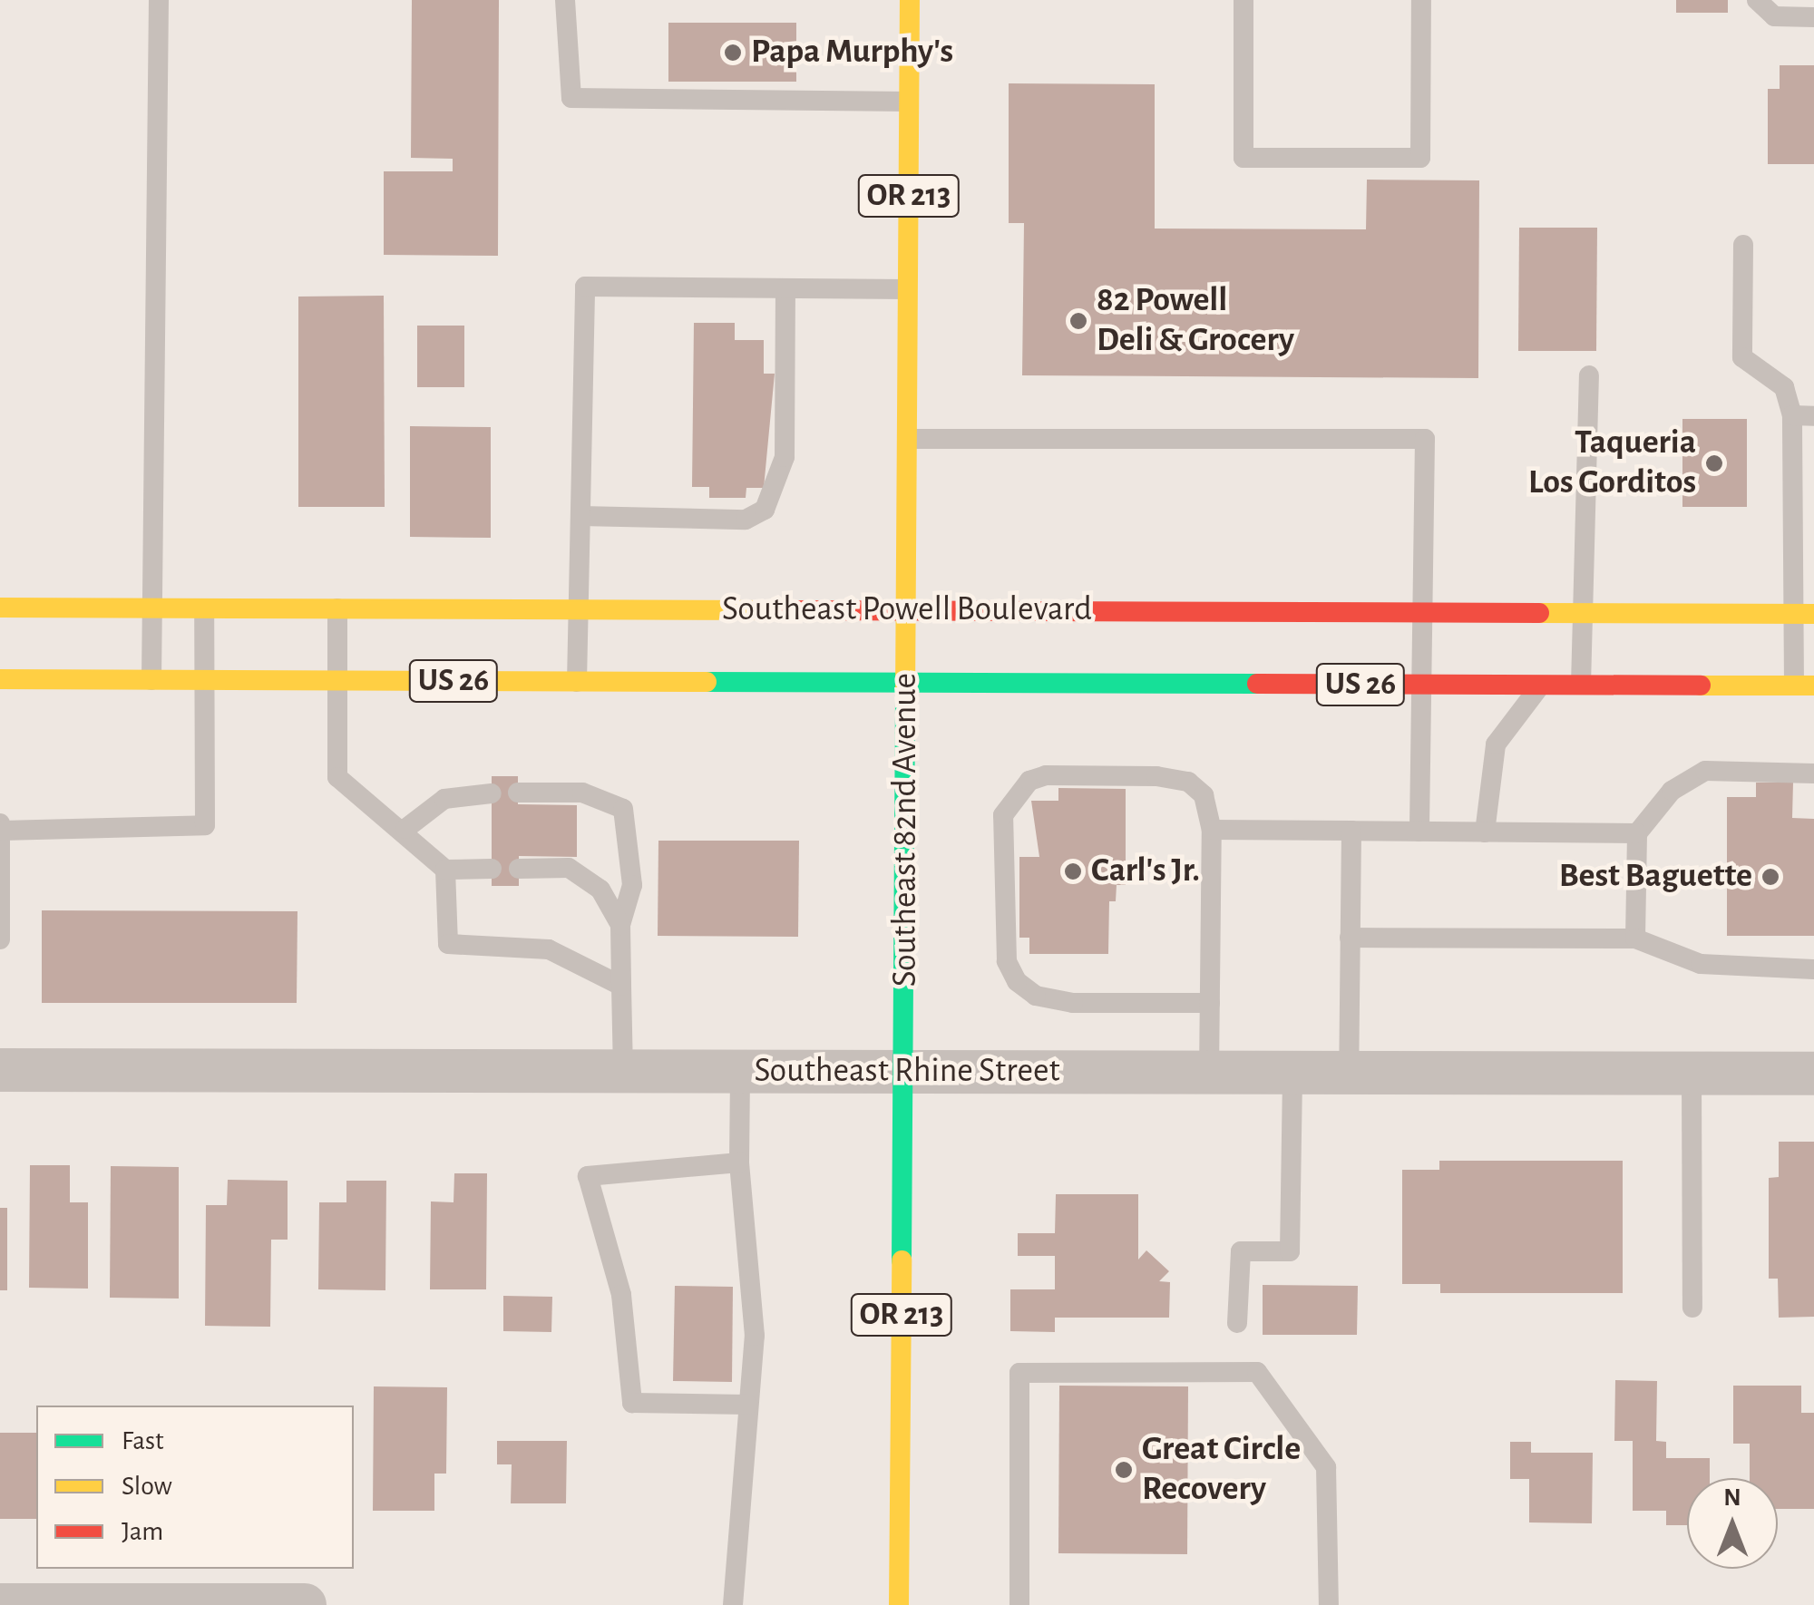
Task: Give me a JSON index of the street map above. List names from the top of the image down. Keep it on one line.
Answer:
{"streets":{"main road":["OR 213","Southeast Powell Boulevard","US 26","Southeast 82nd Avenue"],"street":["Southeast Rhine Street"]},"crossings":[["Southeast Powell Boulevard","Southeast 82nd Avenue"],["US 26","Southeast 82nd Avenue"],["Southeast 82nd Avenue","Southeast Rhine Street"]],"places":["Papa Murphy's","82 Powell Deli & Grocery","Taqueria Los Gorditos","Carl's Jr.","Best Baguette","Great Circle Recovery"],"legend":["Fast","Slow","Jam"],"north":"top"}
